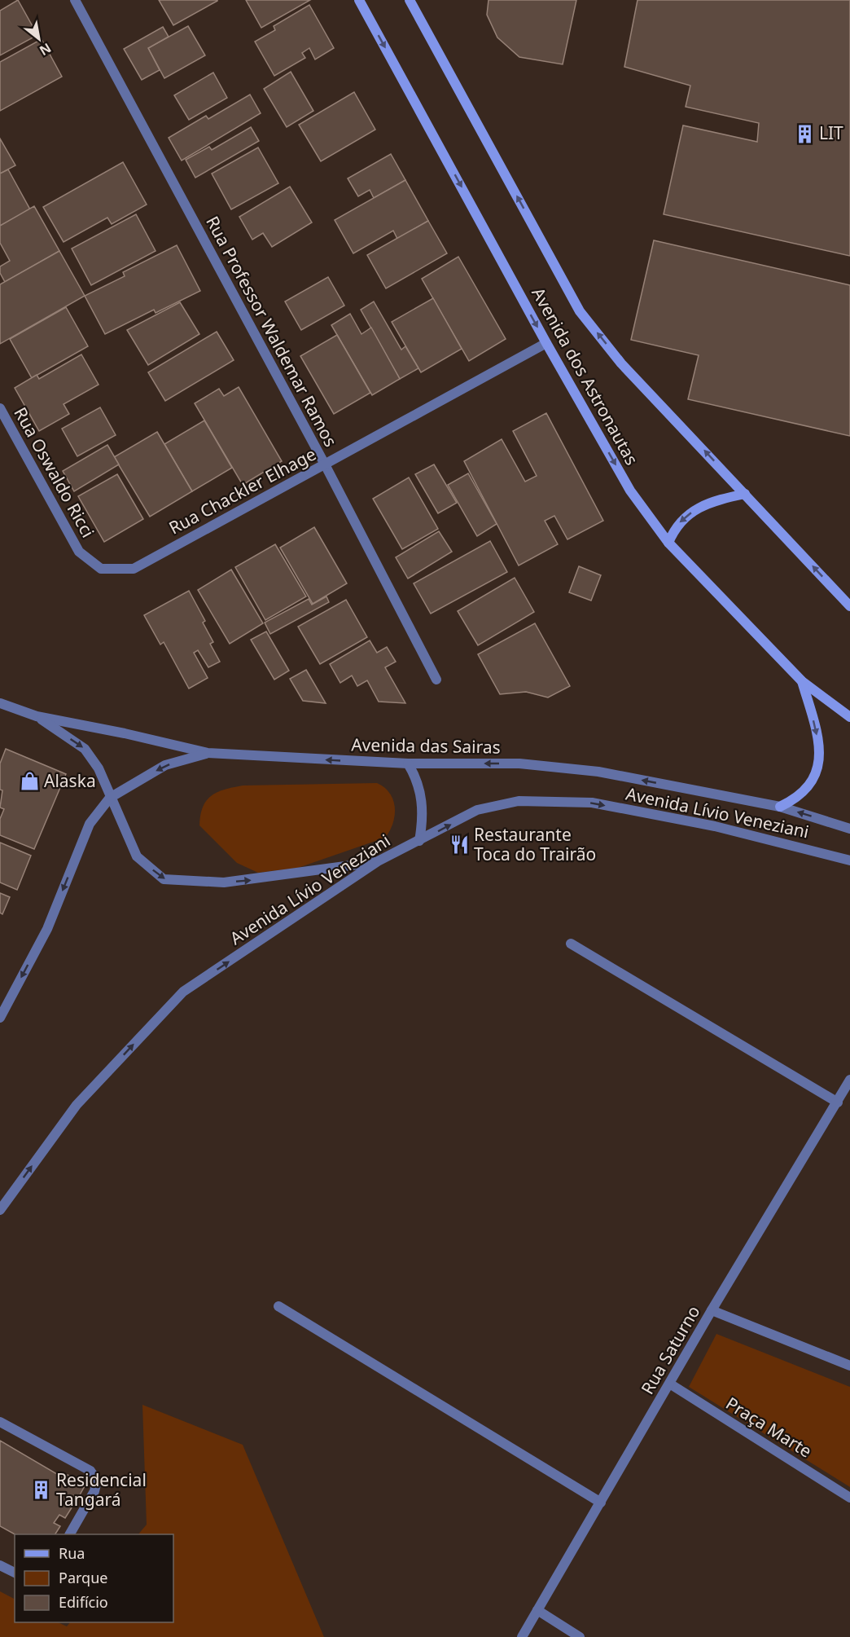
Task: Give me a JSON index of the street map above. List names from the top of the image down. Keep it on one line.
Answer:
{"streets":{"main road":["Avenida dos Astronautas"],"street":["Rua Professor Waldemar Ramos","Rua Oswaldo Ricci","Rua Chackler Elhage","Avenida das Sairas","Avenida Lívio Veneziani","Rua Saturno","Praça Marte"]},"crossings":[["Rua Professor Waldemar Ramos","Rua Chackler Elhage"],["Avenida dos Astronautas","Rua Chackler Elhage"],["Rua Oswaldo Ricci","Rua Chackler Elhage"],["Rua Saturno","Praça Marte"]],"one_way":["Avenida das Sairas","Avenida Lívio Veneziani"],"places":{"building":["LIT","Residencial Tangará"],"shop":["Alaska"],"restaurant":["Restaurante Toca do Trairão"]},"legend":["Rua","Parque","Edifício"],"north":"bottom right"}
